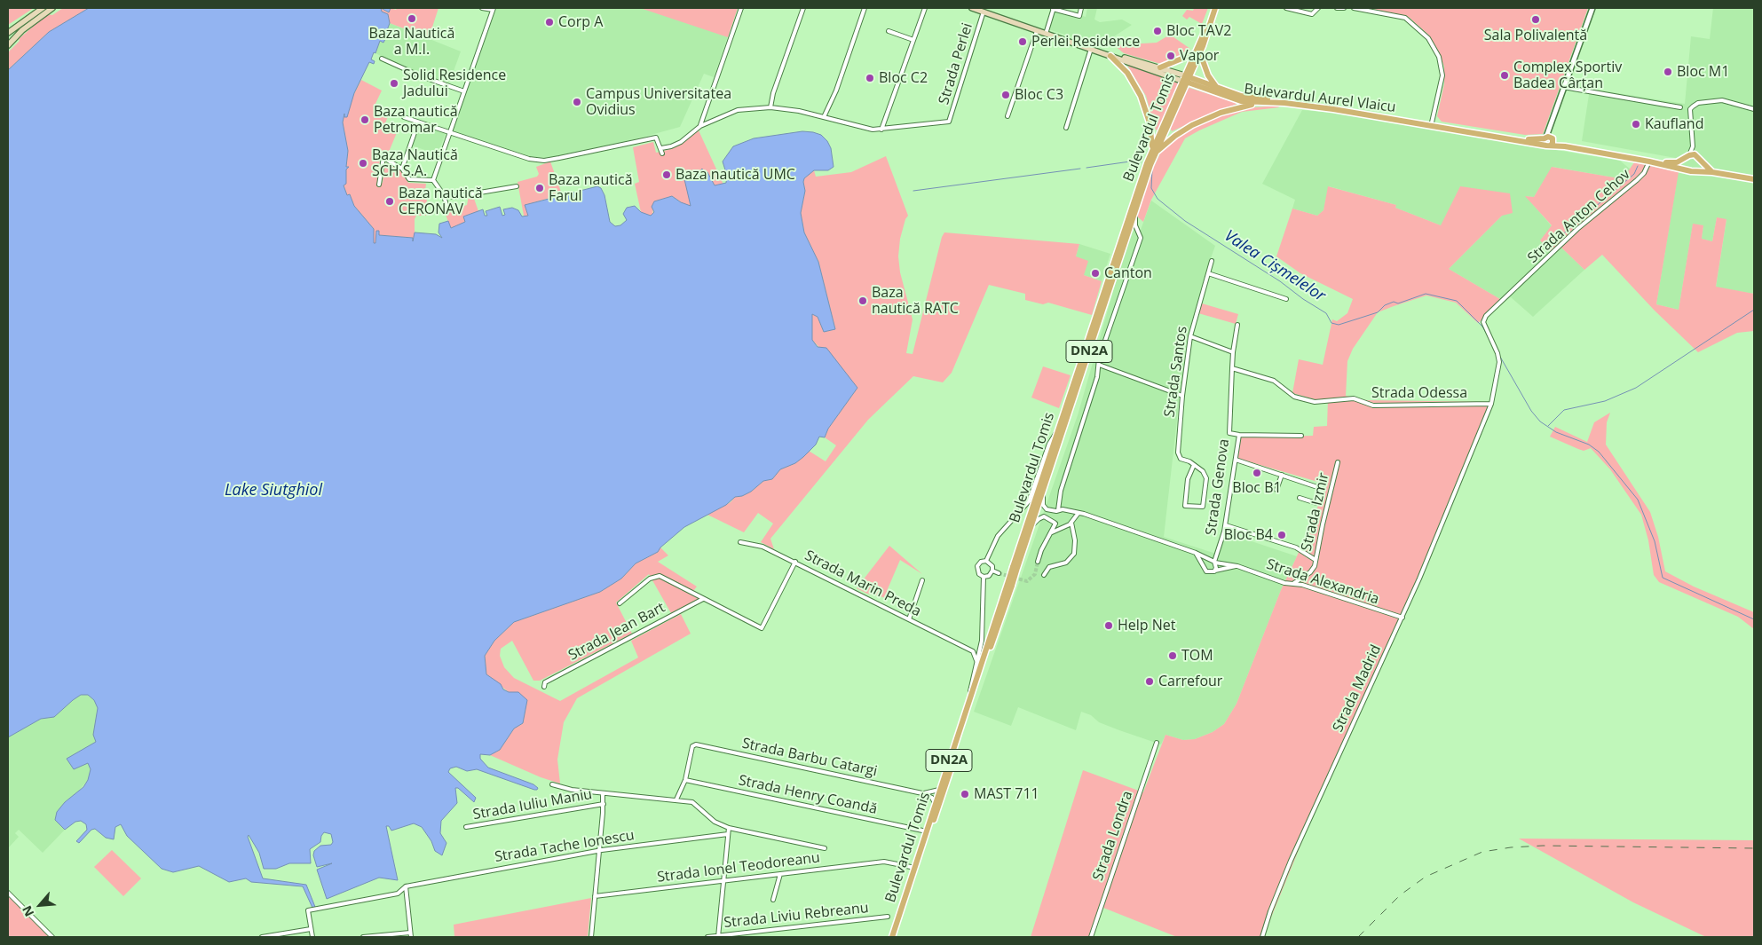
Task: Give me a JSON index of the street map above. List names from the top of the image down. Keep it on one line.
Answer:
{"streets":{"main road":["Bulevardul Aurel Vlaicu","Bulevardul Tomis","DN2A"],"street":["Strada Perlei","Strada Anton Cehov","Strada Santos","Strada Odessa","Strada Genova","Strada Izmir","Strada Alexandria","Strada Marin Preda","Strada Jean Bart","Strada Madrid","Strada Barbu Catargi","Strada Henry Coandă","Strada Iuliu Maniu","Strada Londra","Strada Tache Ionescu","Strada Ionel Teodoreanu","Strada Liviu Rebreanu"]},"crossings":[["Strada Perlei","Bulevardul Aurel Vlaicu"],["Bulevardul Aurel Vlaicu","Bulevardul Tomis"],["Bulevardul Aurel Vlaicu","Strada Anton Cehov"],["Bulevardul Tomis","Strada Barbu Catargi"],["Bulevardul Tomis","Strada Henry Coandă"],["Bulevardul Tomis","Strada Ionel Teodoreanu"],["Strada Anton Cehov","Strada Odessa"],["Strada Anton Cehov","Strada Madrid"],["Strada Odessa","Strada Genova"],["Strada Odessa","Strada Madrid"],["Strada Genova","Strada Alexandria"],["Strada Izmir","Strada Alexandria"],["Strada Alexandria","Strada Madrid"],["Strada Barbu Catargi","Strada Henry Coandă"]],"water":["Valea Cișmelelor","Lake Siutghiol"],"places":["Baza Nautică a M.I.","Sala Polivalentă","Corp A","Bloc TAV2","Perlei Residence","Vapor","Bloc M1","Complex Sportiv Badea Cârțan","Bloc C2","Solid Residence Jadului","Bloc C3","Campus Universitatea Ovidius","Baza nautică Petromar","Kaufland","Baza Nautică SCH S.A.","Baza nautică UMC","Baza nautică Farul","Baza nautică CERONAV","Canton","Baza nautică RATC","Bloc B1","Bloc B4","Help Net","TOM","Carrefour","MAST 711"],"north":"bottom left"}
